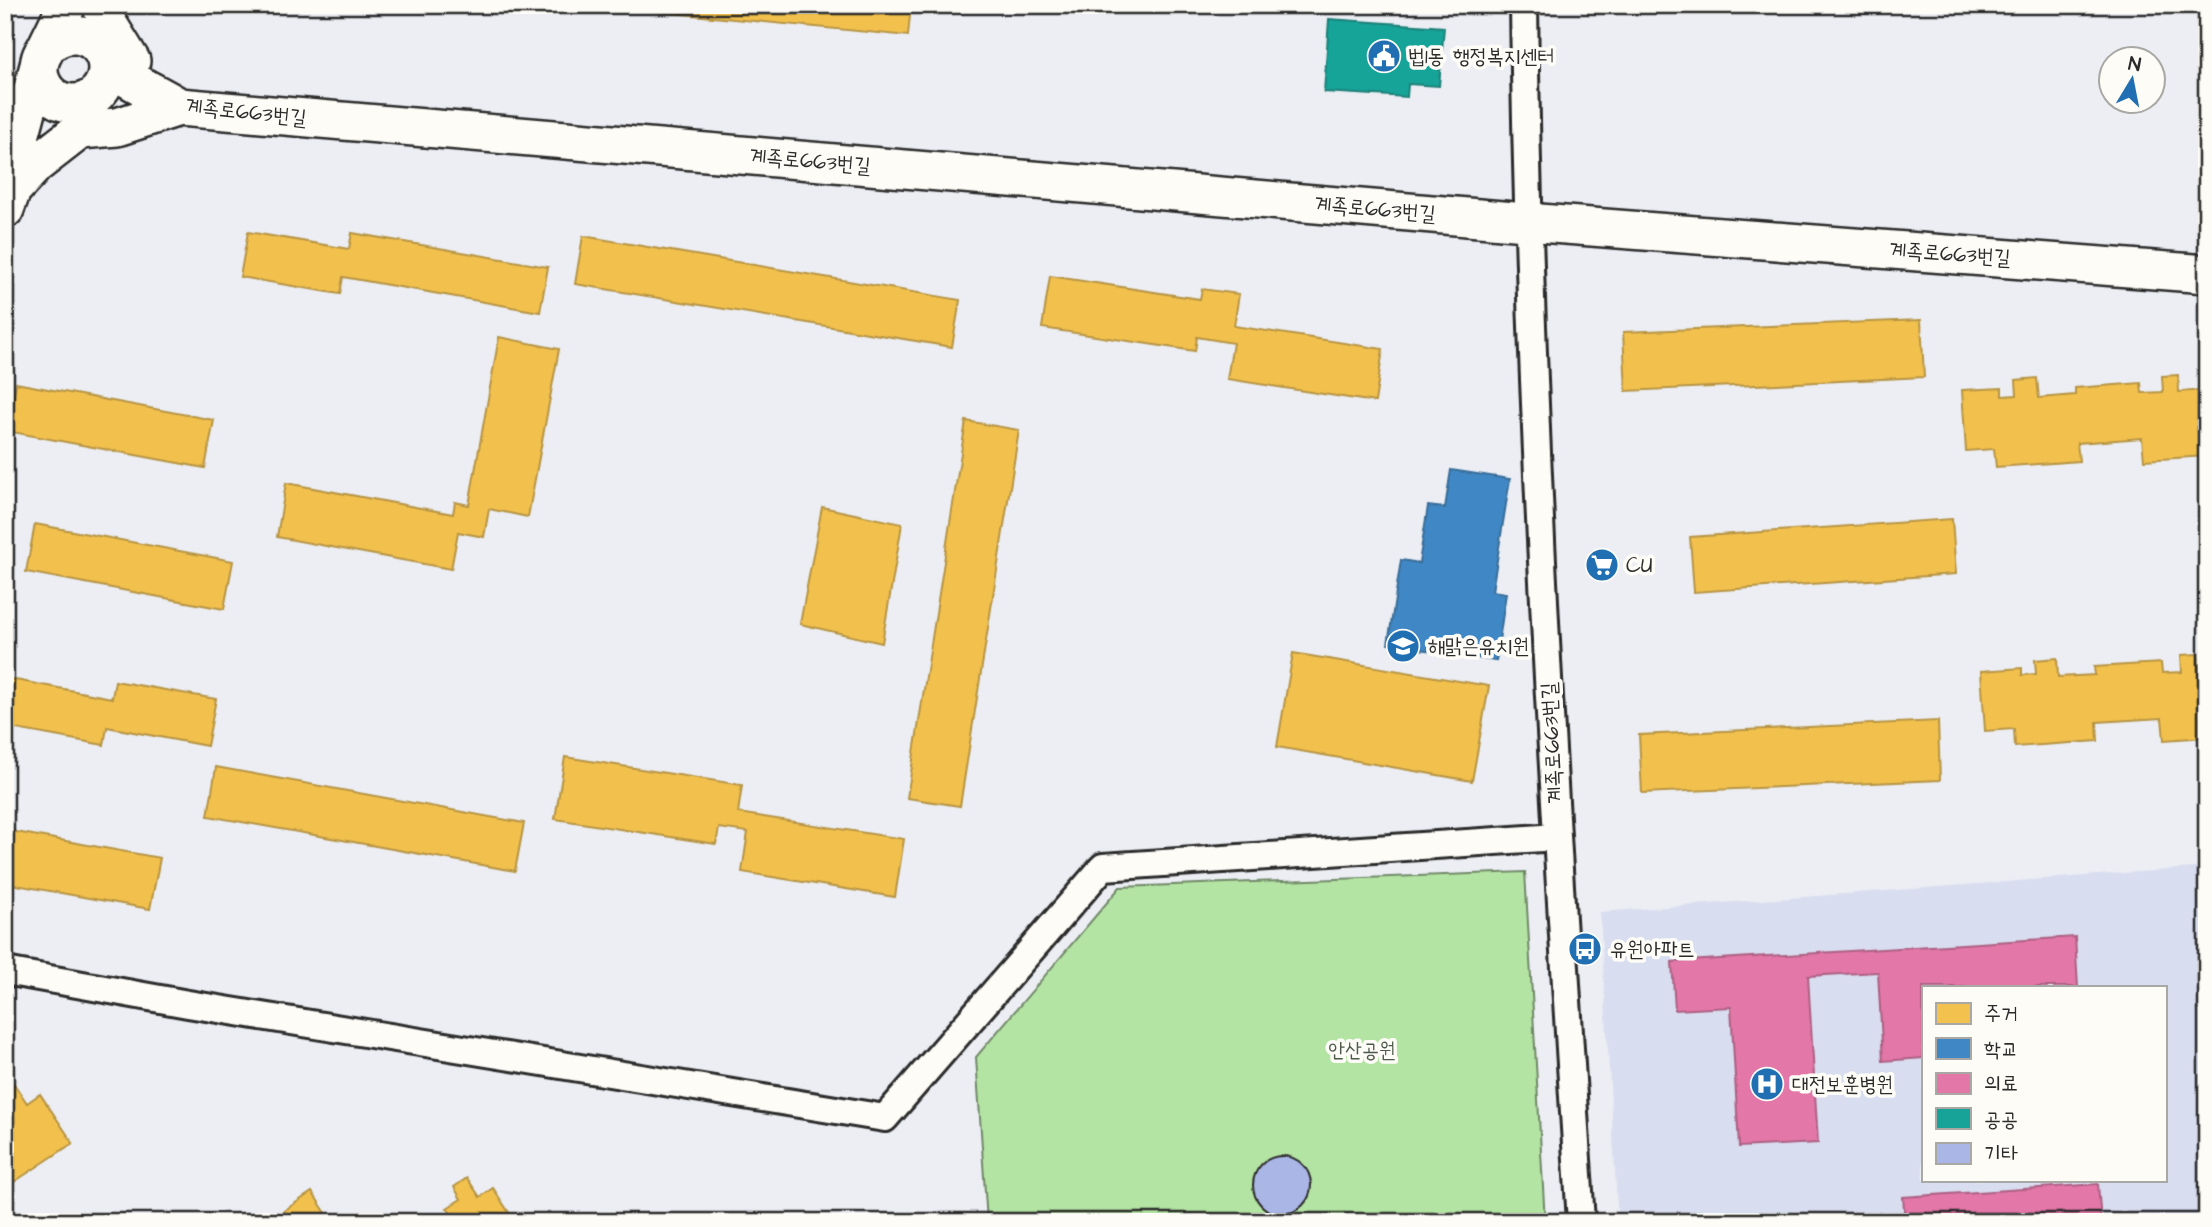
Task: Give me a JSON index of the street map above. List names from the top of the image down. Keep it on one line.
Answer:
{"streets":{"main road":["계족로663번길"]},"parks":["안산공원"],"places":{"public building":["법1동 행정복지센터"],"supermarket":["CU"],"school or university":["해맑은유치원"],"bus stop":["유원아파트"],"hospital":["대전보훈병원"]},"legend":["주거","학교","의료","공공","기타"],"north":"top"}
